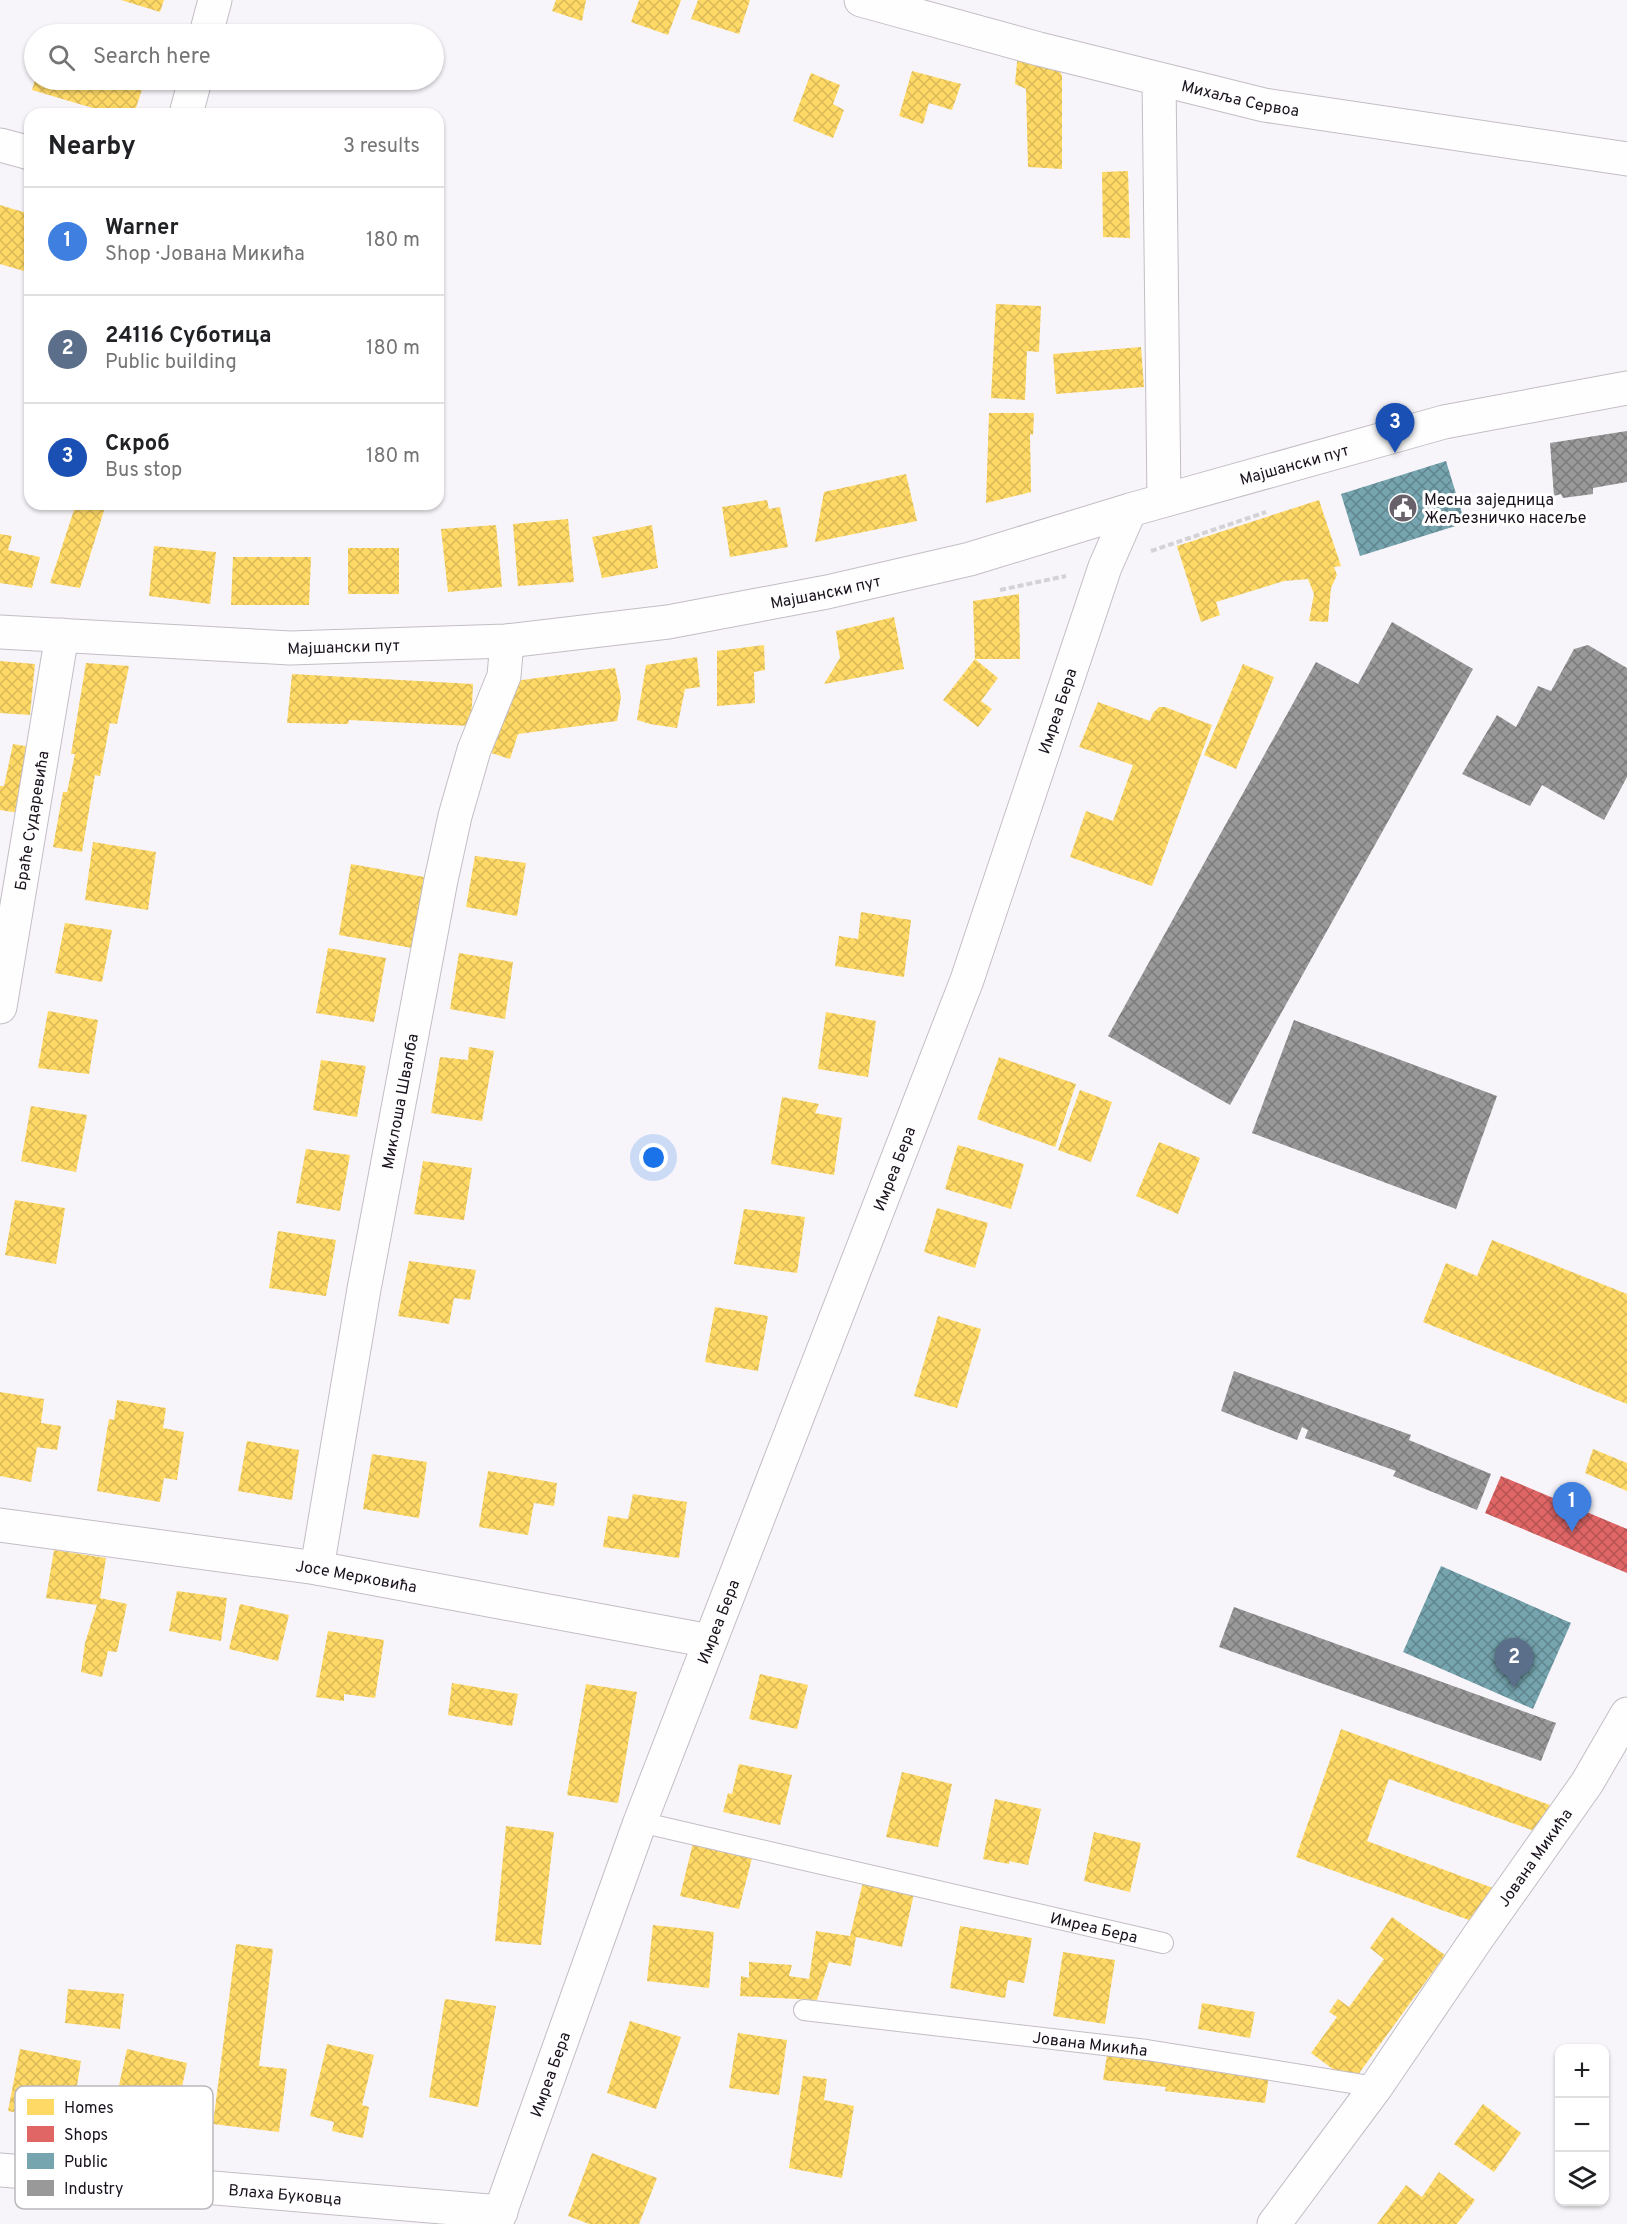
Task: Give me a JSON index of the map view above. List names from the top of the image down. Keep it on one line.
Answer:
{"streets":{"street":["Михаља Сервоа","Мајшански пут","Имреа Бера","Браће Сударевића","Миклоша Швалба","Јосе Мерковића","Јована Микића","Влаха Буковца"]},"crossings":[["Мајшански пут","Имреа Бера"],["Мајшански пут","Браће Сударевића"],["Мајшански пут","Миклоша Швалба"],["Имреа Бера","Јосе Мерковића"],["Имреа Бера","Влаха Буковца"],["Миклоша Швалба","Јосе Мерковића"]],"places":{"public building":["Месна заједница Жељезничко насеље"]},"legend":["Homes","Shops","Public","Industry"],"page":{"search":"Search here","heading":["Nearby","3 results"],"list":[{"mark":"1","name":"Warner","note":"Shop · Јована Микића","value":"180 m"},{"mark":"2","name":"24116 Суботица","note":"Public building","value":"180 m"},{"mark":"3","name":"Скроб","note":"Bus stop","value":"180 m"}],"pins":["3","1","2"],"map_buttons":["+","−"]}}
